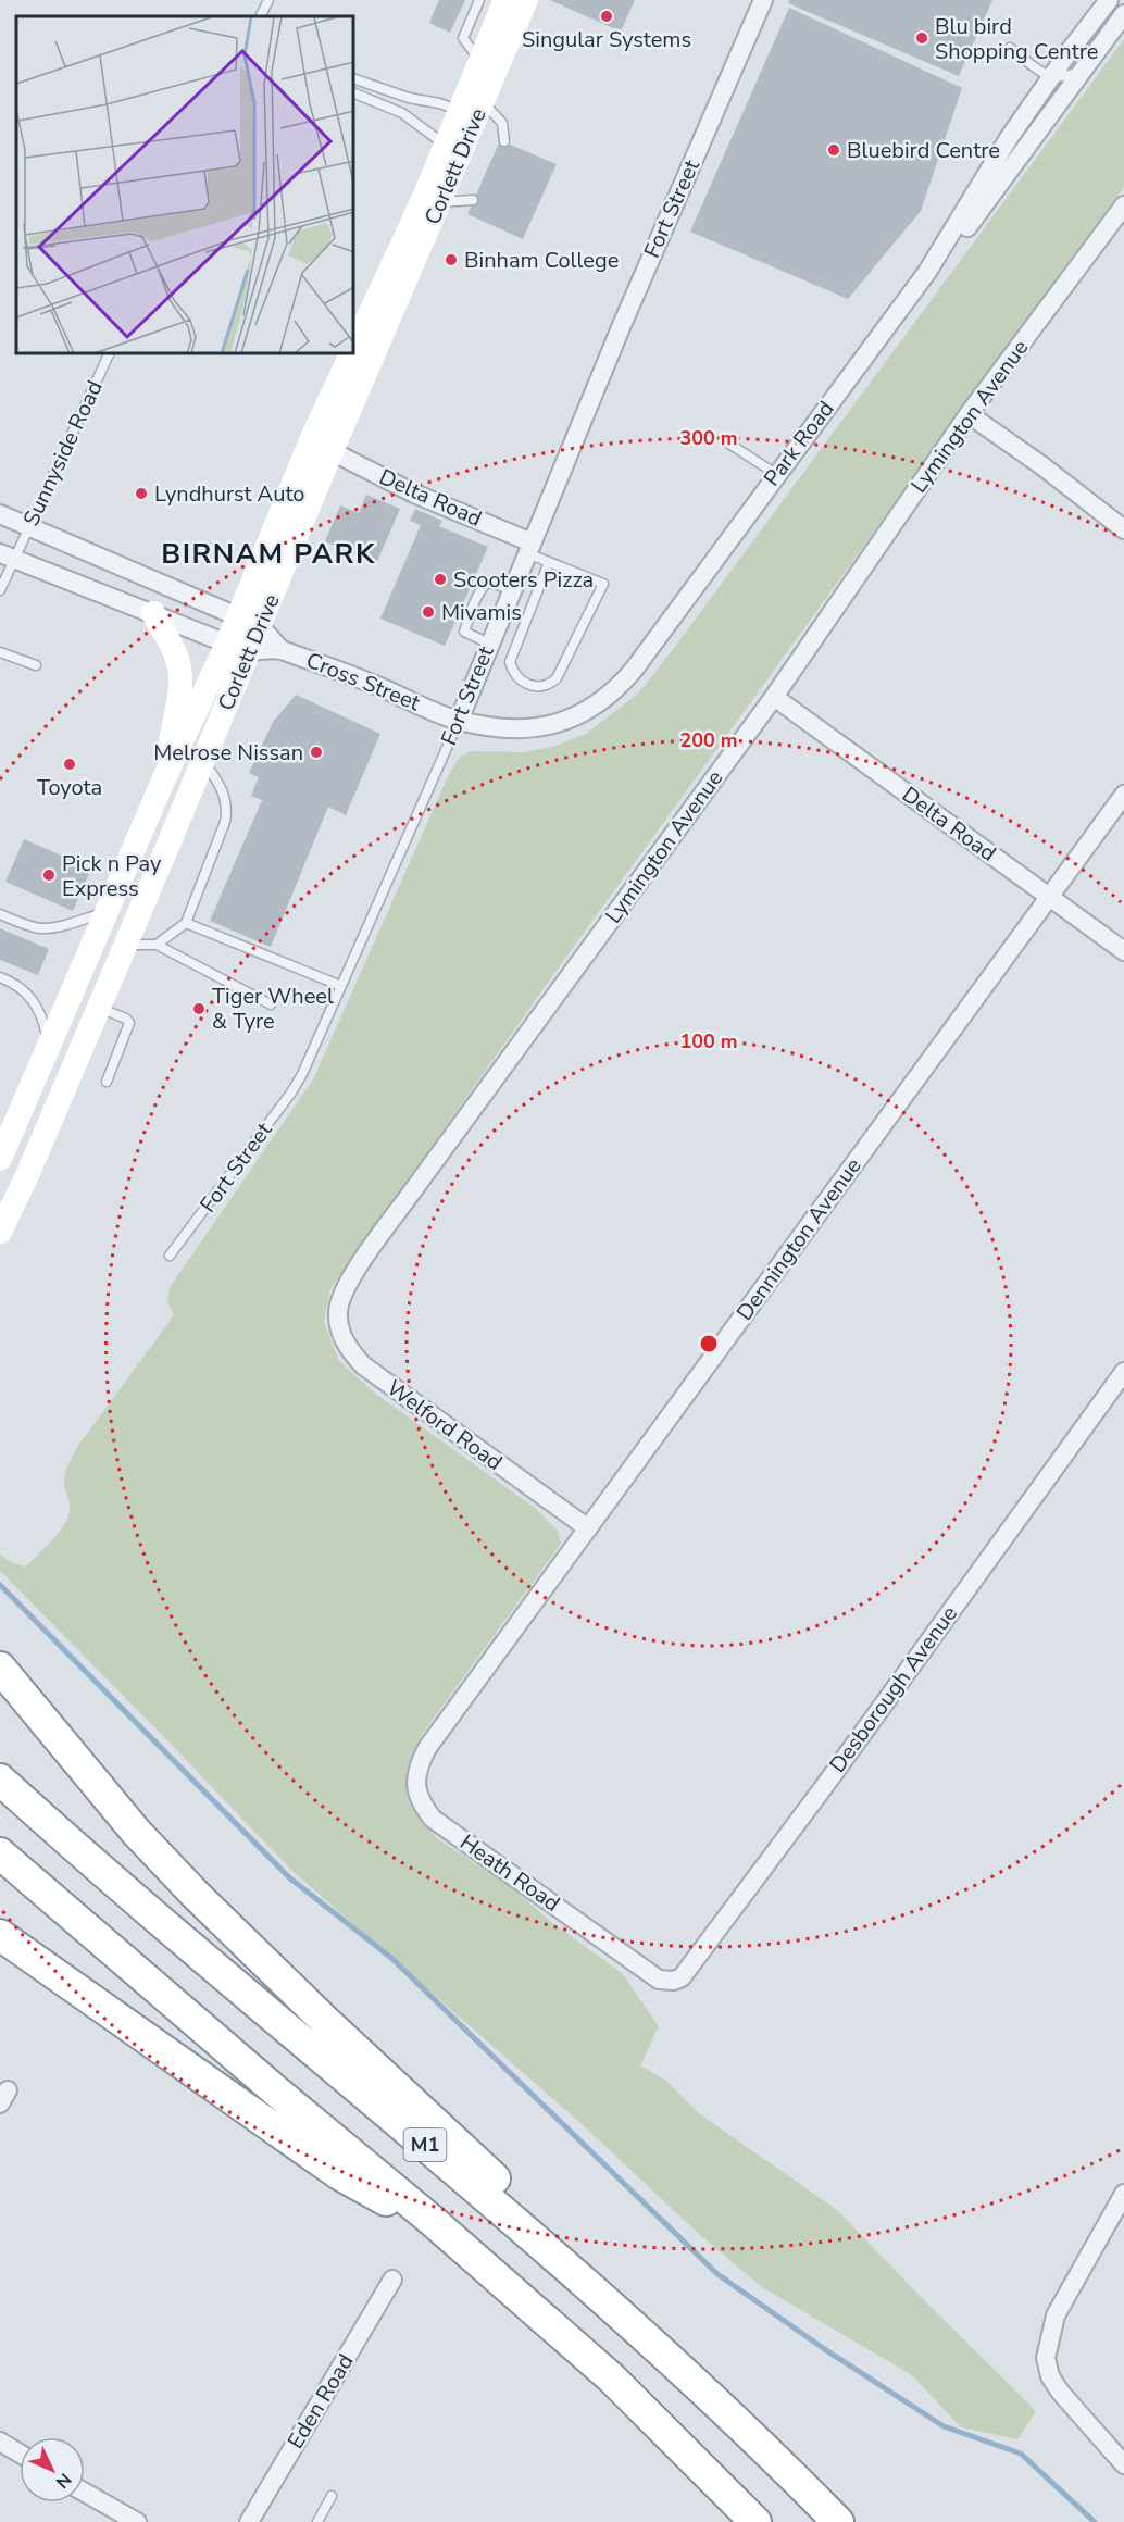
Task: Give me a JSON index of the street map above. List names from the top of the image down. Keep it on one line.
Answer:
{"streets":{"highway":["M1"],"main road":["Corlett Drive"],"street":["Fort Street","Lymington Avenue","Park Road","Delta Road","Cross Street","Dennington Avenue","Welford Road","Desborough Avenue","Heath Road","Eden Road"],"lane":["Sunnyside Road"]},"crossings":[["Corlett Drive","Delta Road"],["Corlett Drive","Cross Street"],["Fort Street","Delta Road"],["Fort Street","Cross Street"],["Lymington Avenue","Delta Road"],["Lymington Avenue","Welford Road"],["Park Road","Cross Street"],["Sunnyside Road","Cross Street"],["Delta Road","Dennington Avenue"],["Dennington Avenue","Welford Road"],["Dennington Avenue","Heath Road"],["Desborough Avenue","Heath Road"]],"districts":["BIRNAM PARK"],"places":["Singular Systems","Blu bird Shopping Centre","Bluebird Centre","Binham College","Lyndhurst Auto","Scooters Pizza","Mivamis","Melrose Nissan","Toyota","Pick n Pay Express","Tiger Wheel & Tyre"],"north":"bottom right","rings":["300 m","200 m","100 m"]}
